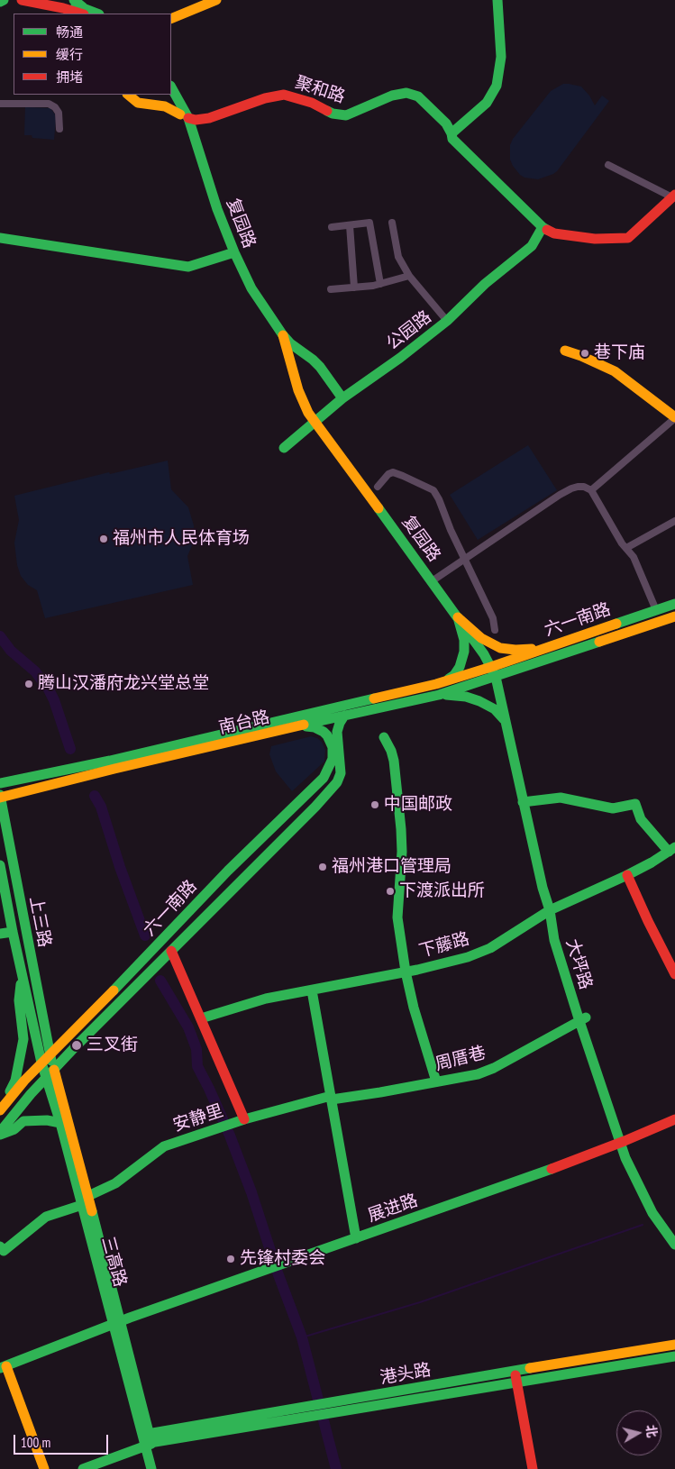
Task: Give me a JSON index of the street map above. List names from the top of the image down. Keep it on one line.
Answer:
{"streets":{"main road":["聚和路","复园路","公园路","六一南路","南台路","上三路","下藤路","周厝巷","安静里","展进路","三高路","港头路"]},"crossings":[["聚和路","复园路"],["聚和路","公园路"],["复园路","公园路"],["复园路","六一南路"],["复园路","南台路"],["六一南路","南台路"],["六一南路","上三路"],["六一南路","三高路"],["南台路","上三路"],["上三路","三高路"],["周厝巷","安静里"],["安静里","三高路"],["展进路","三高路"],["三高路","港头路"]],"places":["巷下庙","福州市人民体育场","腾山汉潘府龙兴堂总堂","中国邮政","福州港口管理局","下渡派出所","三叉街","先锋村委会"],"legend":["畅通","缓行","拥堵"],"scale_bar":"100 m","north":"right"}
